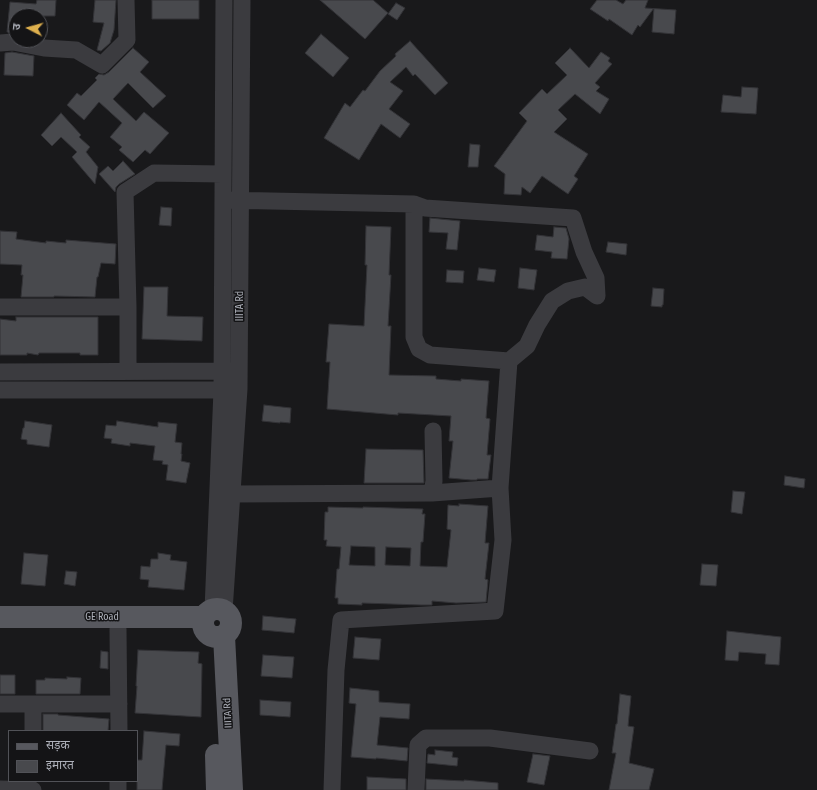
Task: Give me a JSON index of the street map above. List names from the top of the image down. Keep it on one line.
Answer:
{"streets":{"main road":["IIITA Rd","GE Road"]},"crossings":[["IIITA Rd","GE Road"]],"legend":["सड़क","इमारत"],"north":"left"}
